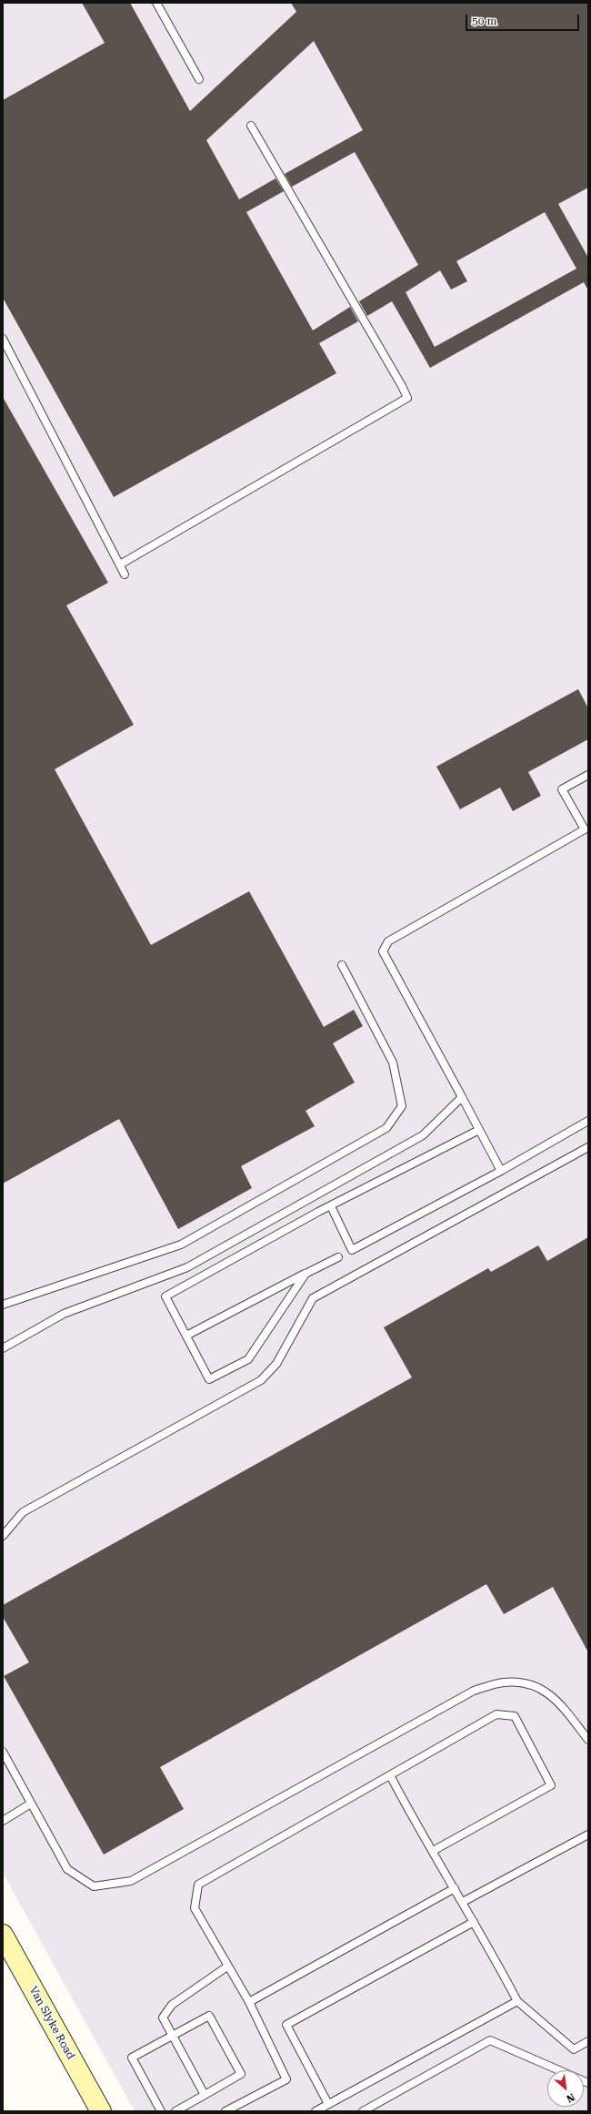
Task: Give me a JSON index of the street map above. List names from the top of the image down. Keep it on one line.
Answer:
{"streets":{"street":["Van Slyke Road"]},"scale_bar":"50 m","north":"bottom right"}
